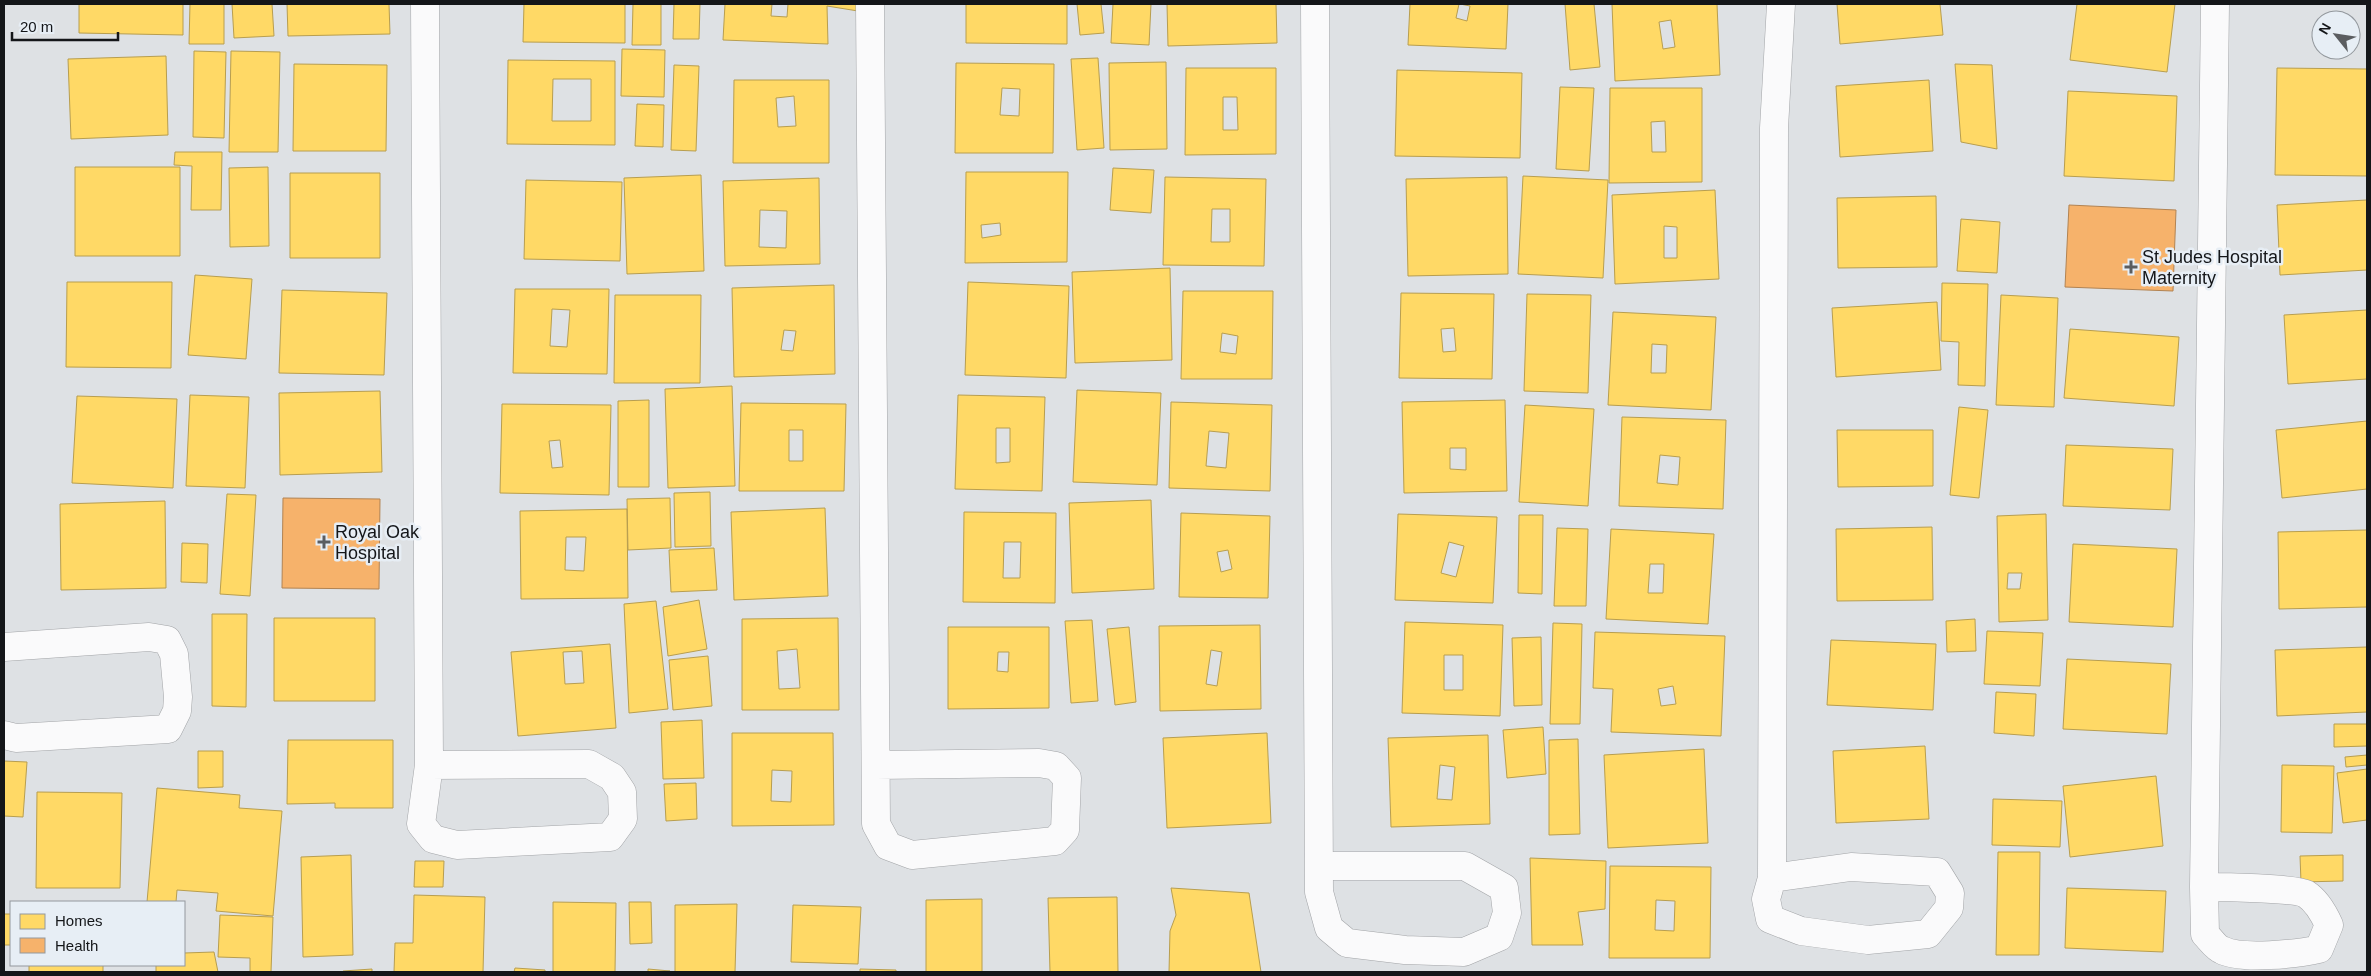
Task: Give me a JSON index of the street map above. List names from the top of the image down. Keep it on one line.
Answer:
{"places":{"health":["St Judes Hospital Maternity","Royal Oak Hospital"]},"legend":["Homes","Health"],"scale_bar":"20 m","north":"top left"}
